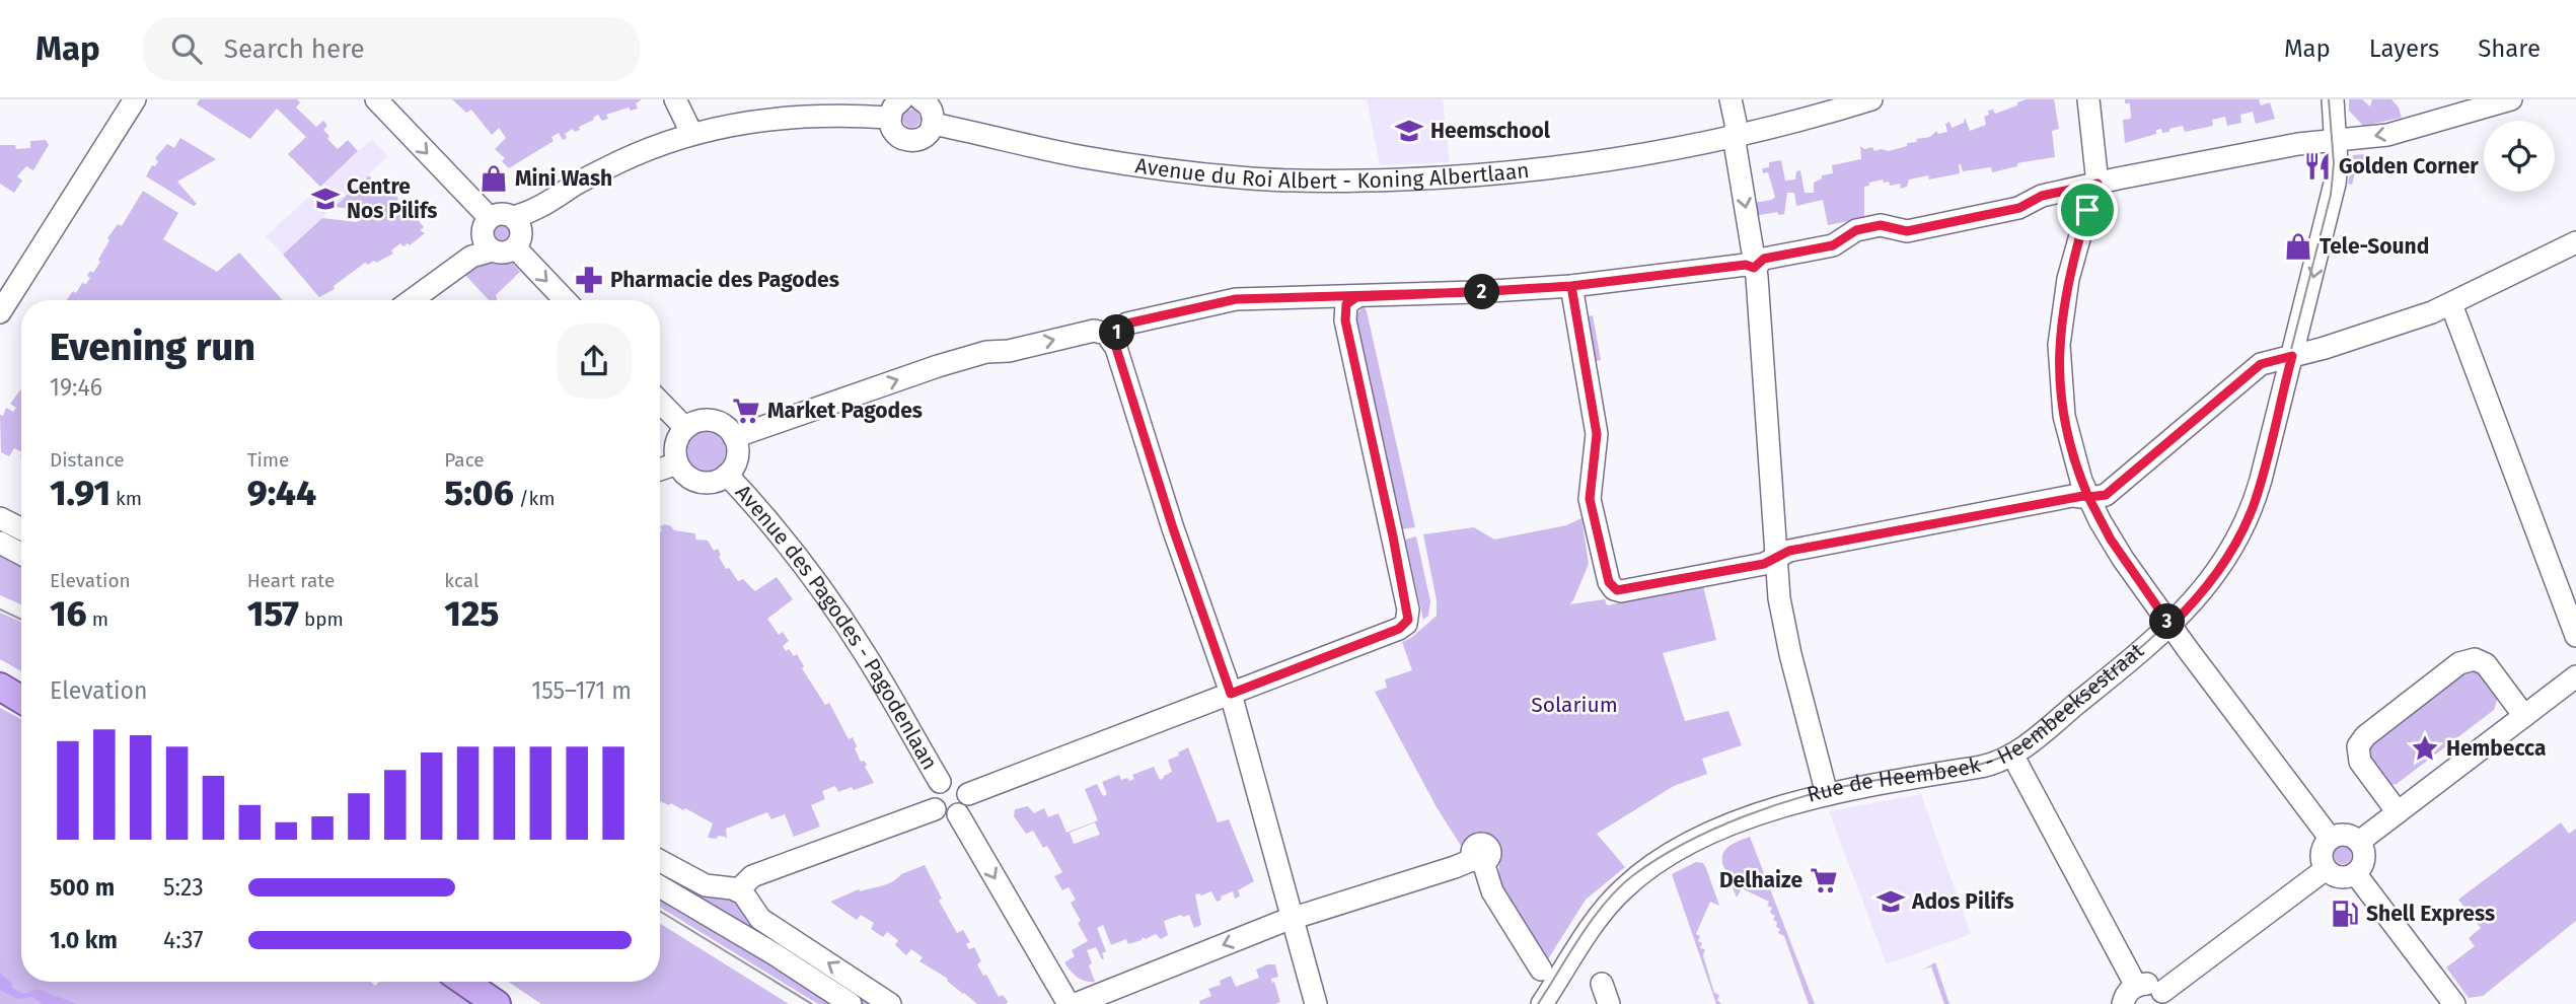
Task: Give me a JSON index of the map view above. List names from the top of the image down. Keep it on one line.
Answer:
{"streets":{"street":["Avenue du Roi Albert - Koning Albertlaan","Avenue des Pagodes - Pagodenlaan","Rue de Heembeek - Heembeeksestraat"]},"parks":["Solarium"],"places":{"school or university":["Heemschool","Centre Nos Pilifs","Ados Pilifs"],"restaurant":["Golden Corner"],"shop":["Mini Wash","Tele-Sound"],"pharmacy":["Pharmacie des Pagodes"],"supermarket":["Market Pagodes","Delhaize"],"place":["Hembecca"],"fuel station":["Shell Express"]},"page":{"header":"Map","search":"Search here","nav":["Map","Layers","Share"],"pins":["2","1","3"],"heading":["Evening run","19:46"],"stats":[["Distance","1.91 km"],["Time","9:44"],["Pace","5:06 /km"],["Elevation","16 m"],["Heart rate","157 bpm"],["kcal","125"]],"chart":["Elevation","155–171 m"],"list":[{"name":"500 m","note":"5:23"},{"name":"1.0 km","note":"4:37"}]}}
